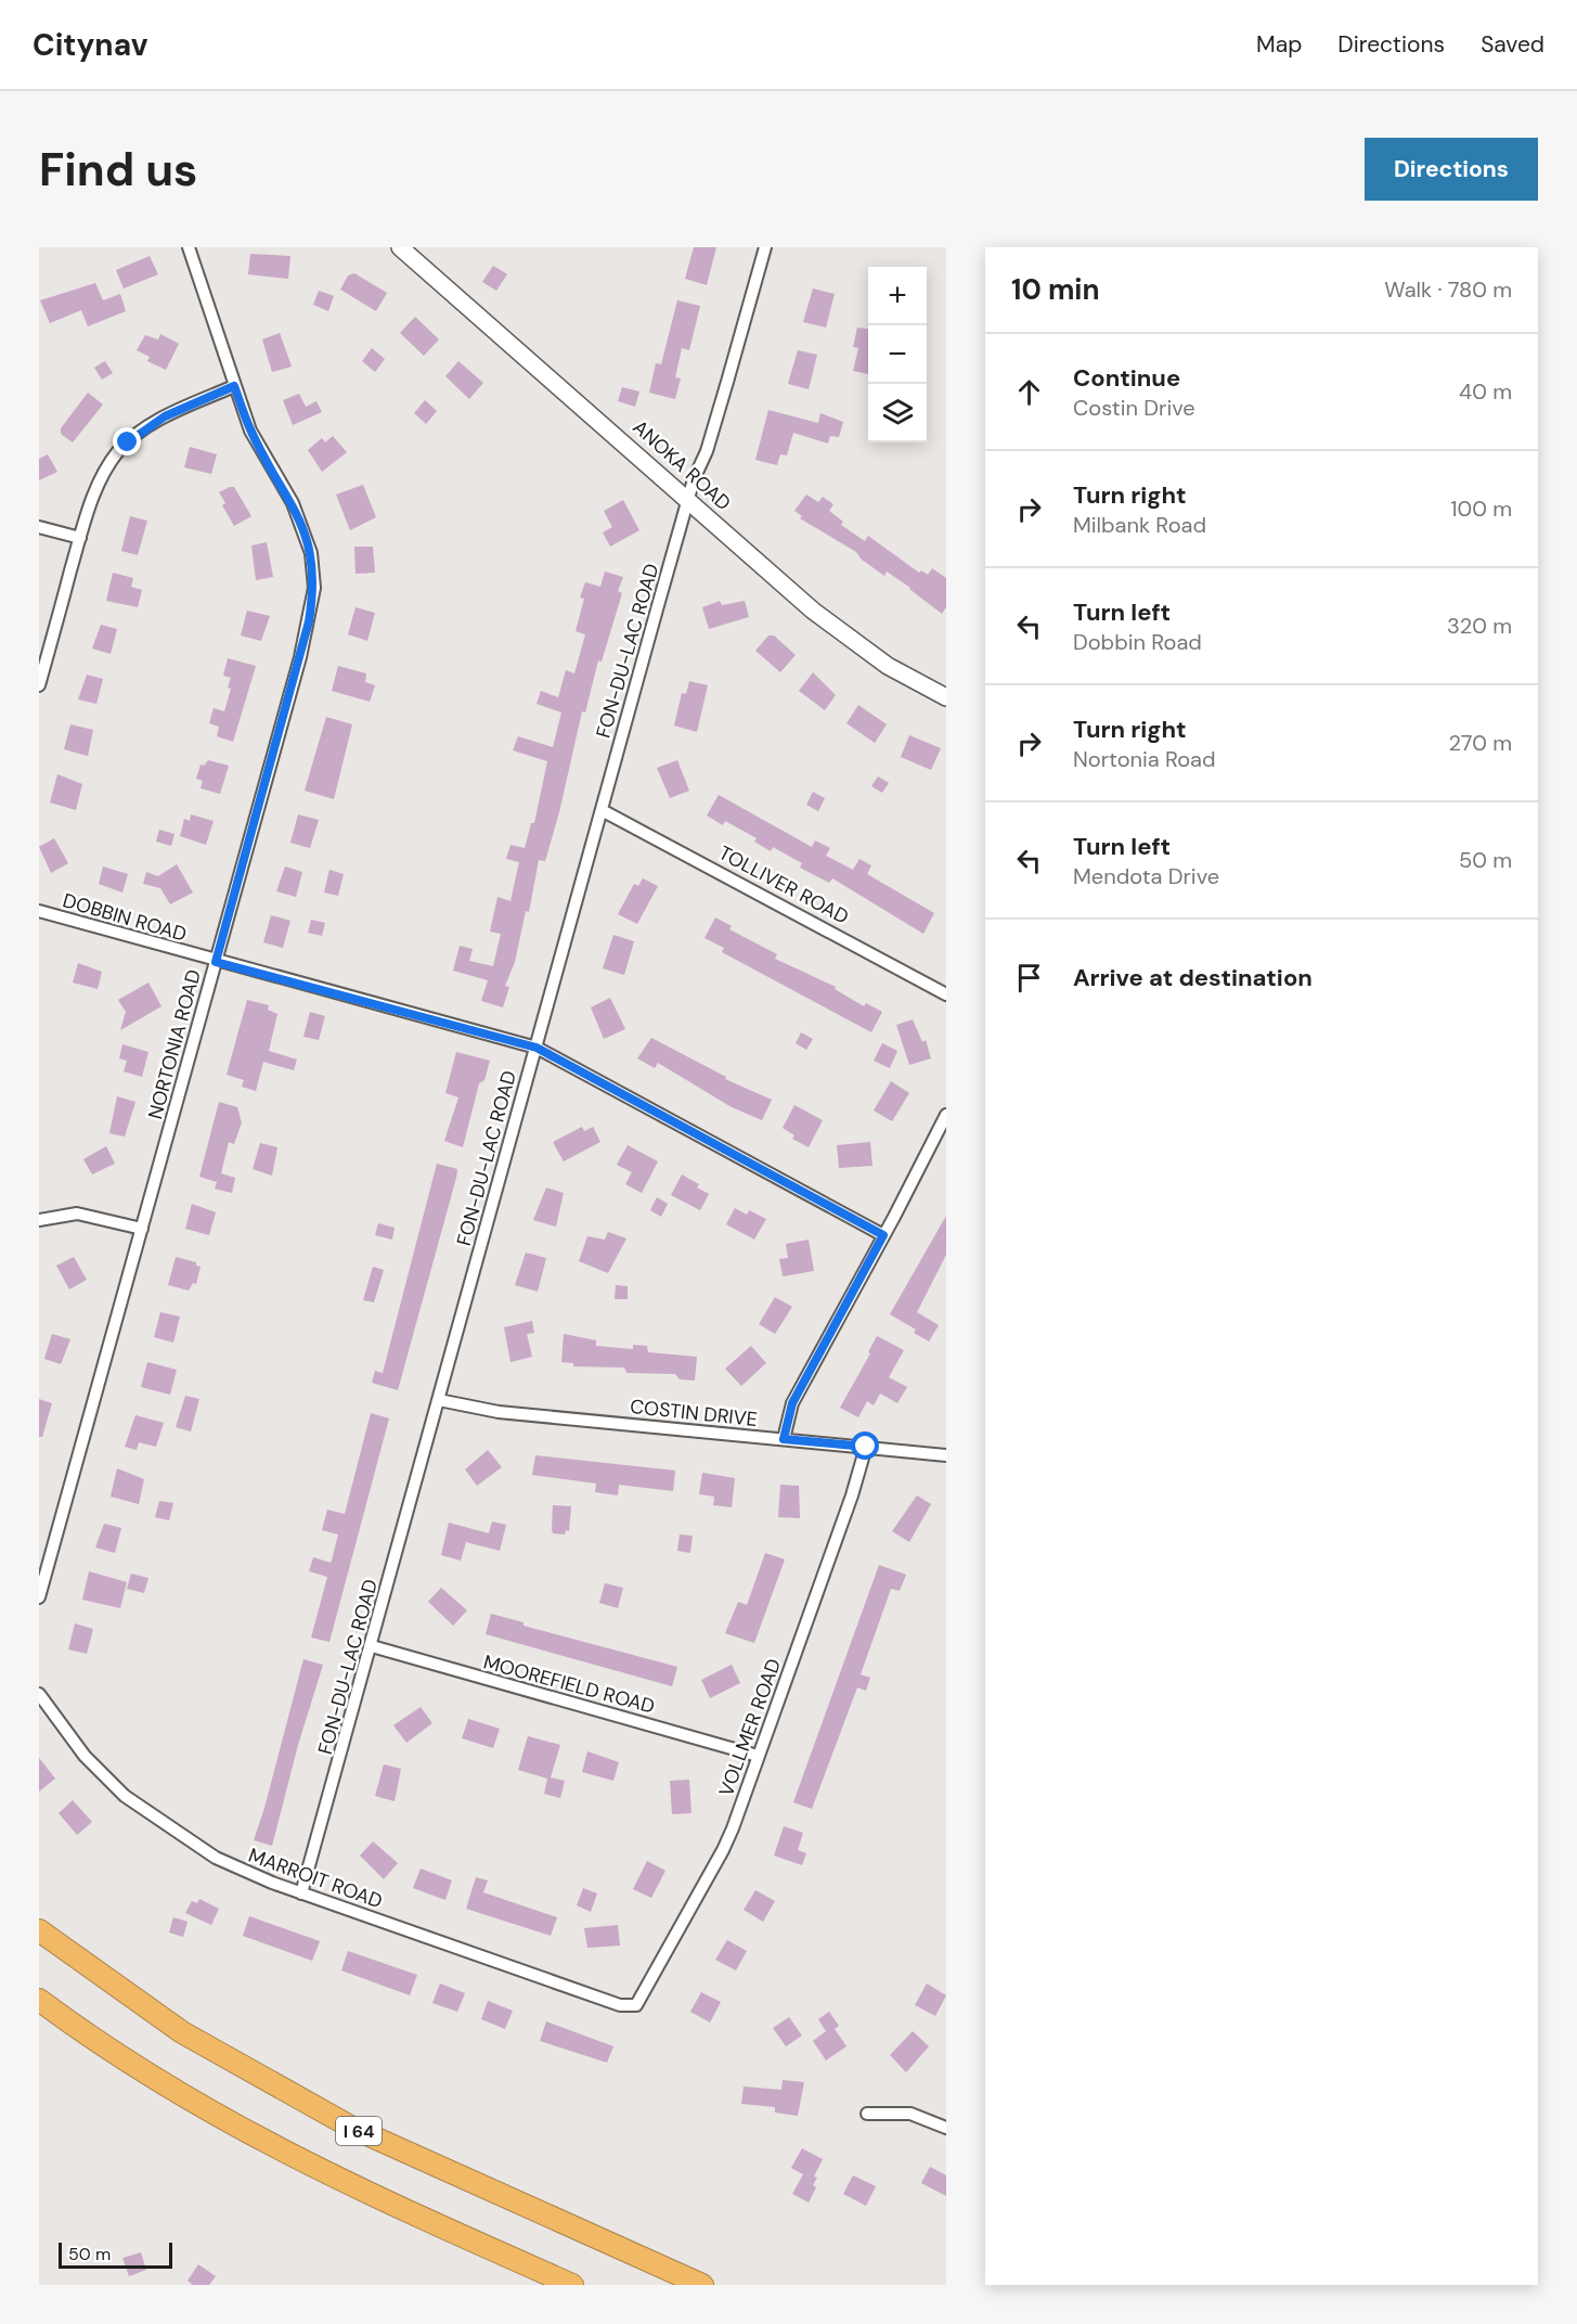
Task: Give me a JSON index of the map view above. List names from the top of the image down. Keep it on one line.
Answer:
{"streets":{"highway":["I 64"],"street":["ANOKA ROAD","FON-DU-LAC ROAD","TOLLIVER ROAD","DOBBIN ROAD","NORTONIA ROAD","COSTIN DRIVE","MOOREFIELD ROAD","VOLLMER ROAD","MARROIT ROAD"]},"crossings":[["ANOKA ROAD","FON-DU-LAC ROAD"],["FON-DU-LAC ROAD","TOLLIVER ROAD"],["FON-DU-LAC ROAD","DOBBIN ROAD"],["FON-DU-LAC ROAD","COSTIN DRIVE"],["FON-DU-LAC ROAD","MOOREFIELD ROAD"],["FON-DU-LAC ROAD","MARROIT ROAD"],["DOBBIN ROAD","NORTONIA ROAD"],["COSTIN DRIVE","VOLLMER ROAD"],["MOOREFIELD ROAD","VOLLMER ROAD"],["VOLLMER ROAD","MARROIT ROAD"]],"scale_bar":"50 m","page":{"header":"Citynav","nav":["Map","Directions","Saved"],"buttons":"Directions","title":"Find us","heading":["10 min","Walk · 780 m"],"map_buttons":["+","−"],"list":[["Continue","Costin Drive","40 m"],["Turn right","Milbank Road","100 m"],["Turn left","Dobbin Road","320 m"],["Turn right","Nortonia Road","270 m"],["Turn left","Mendota Drive","50 m"],"Arrive at destination"],"scale":"50 m"}}
